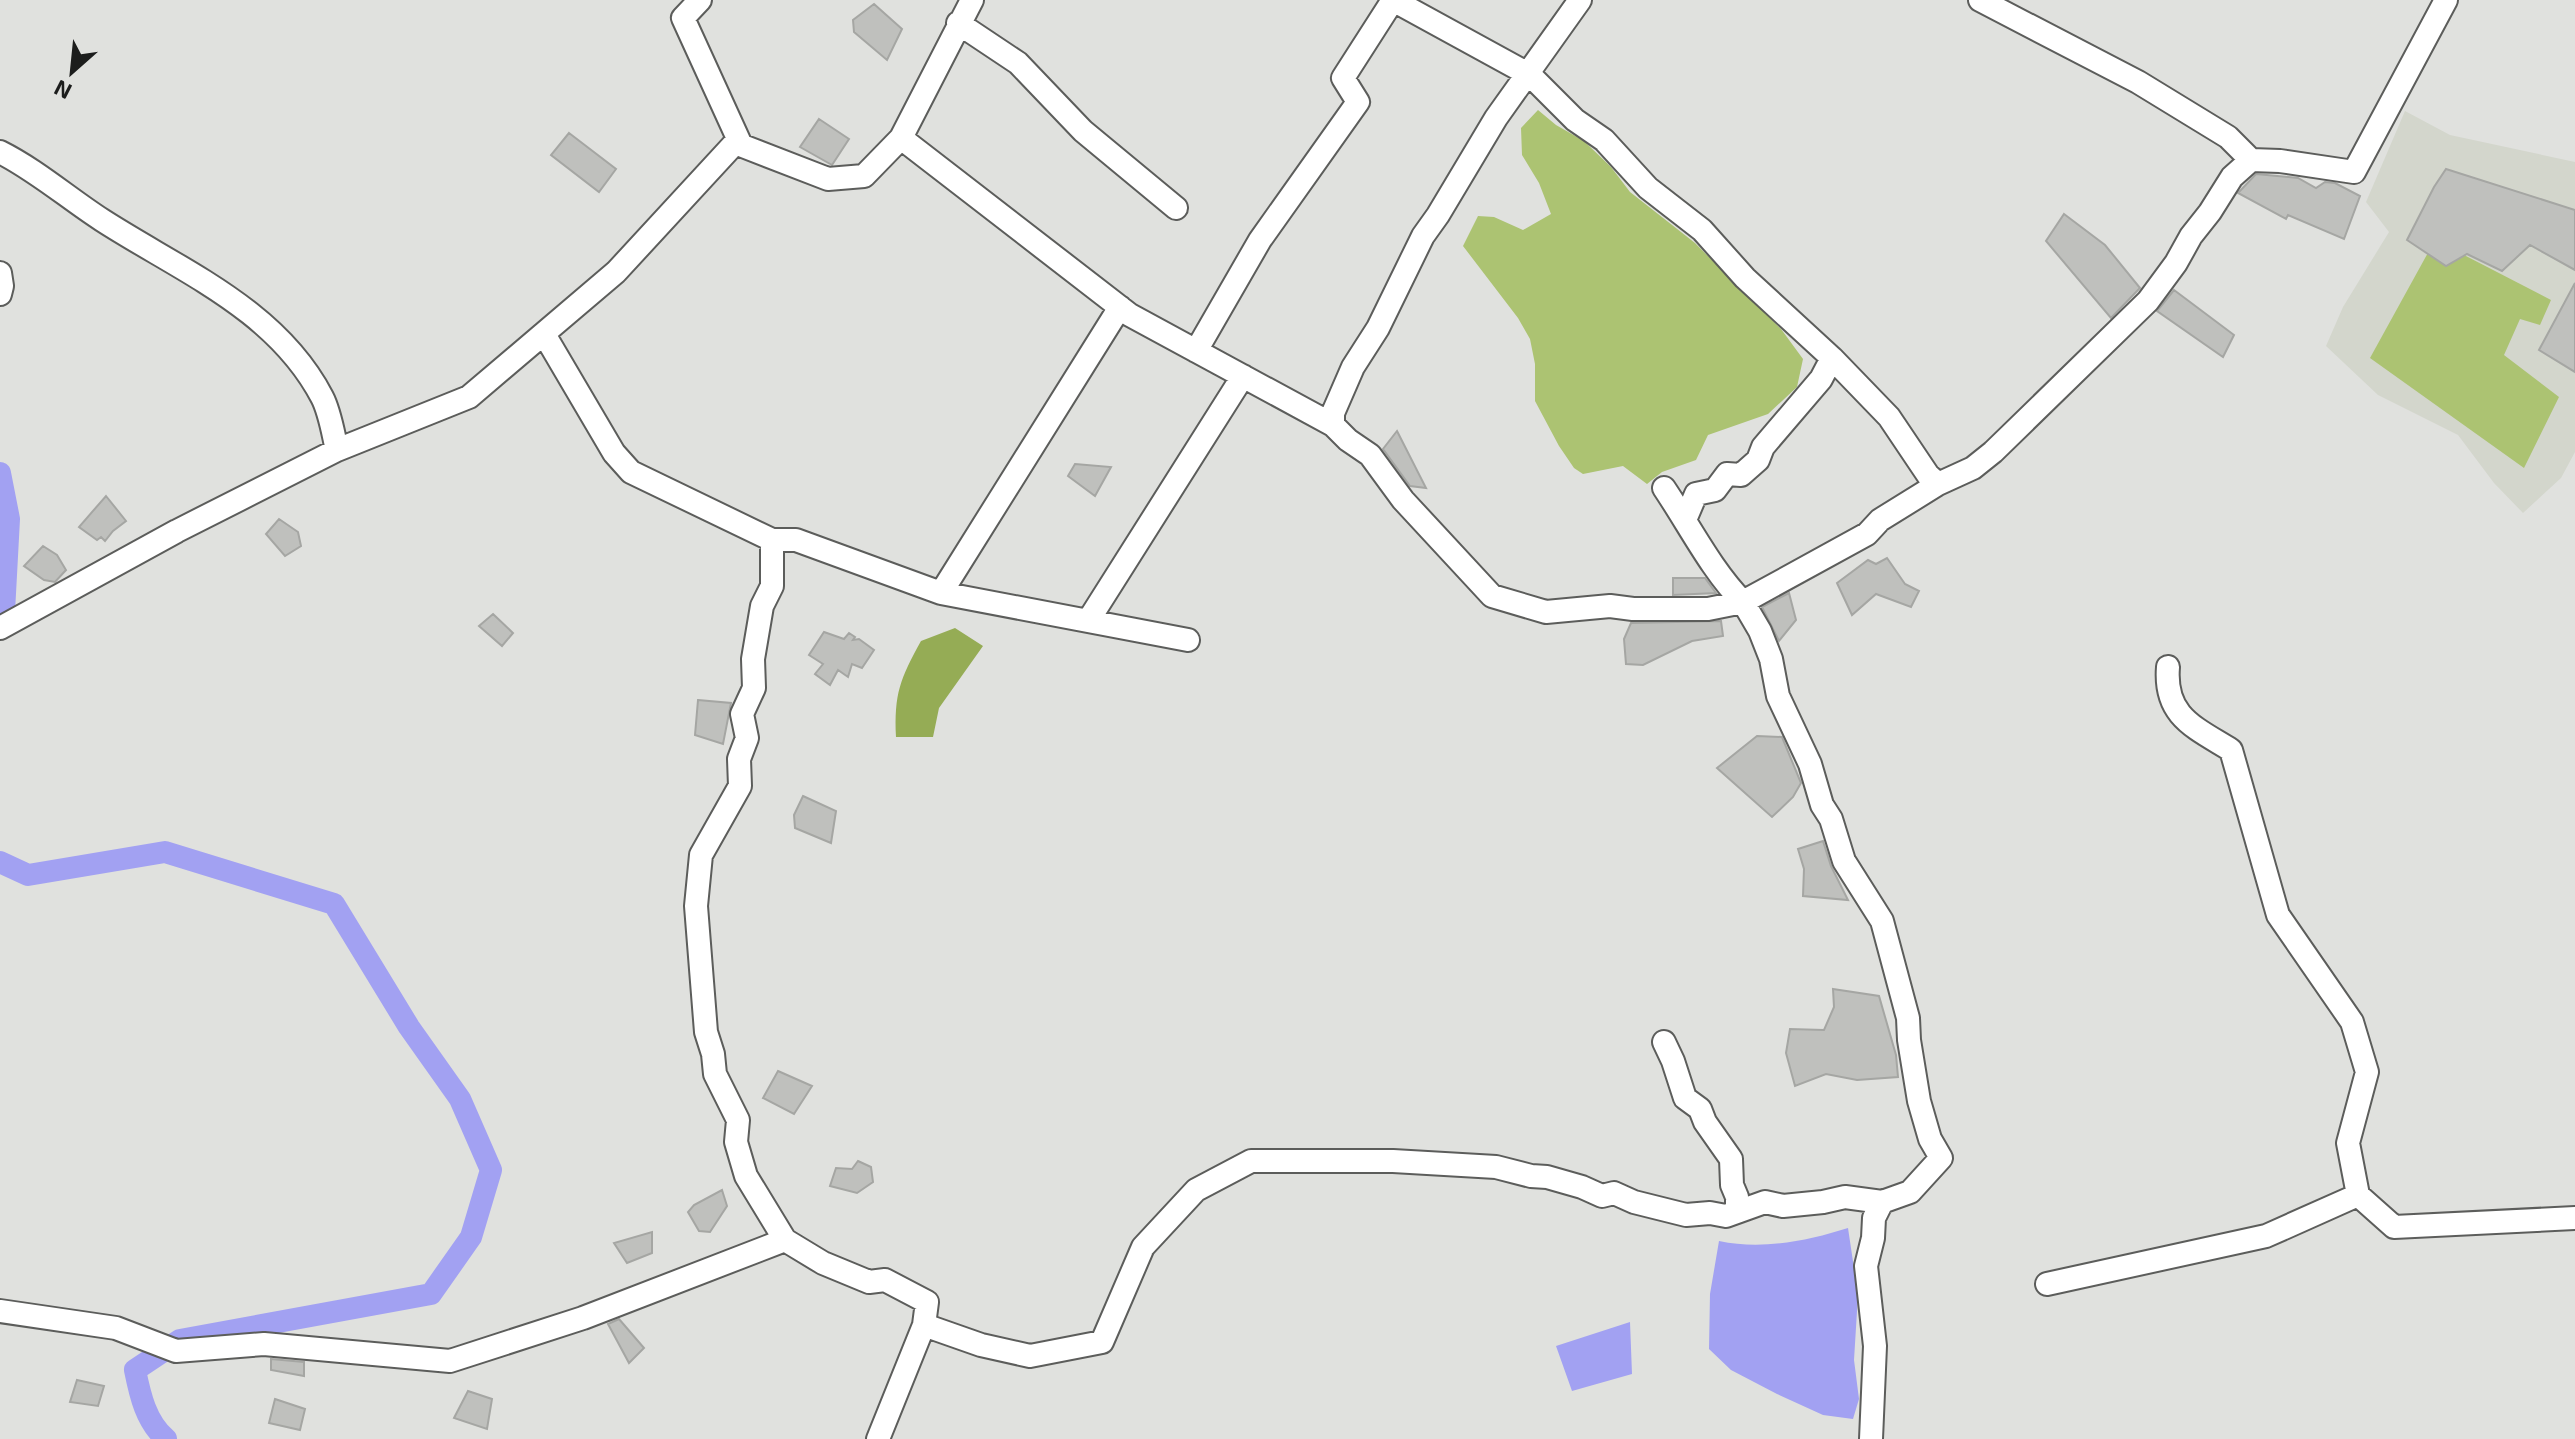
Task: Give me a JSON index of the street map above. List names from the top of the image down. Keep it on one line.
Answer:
{"north":"bottom left"}
